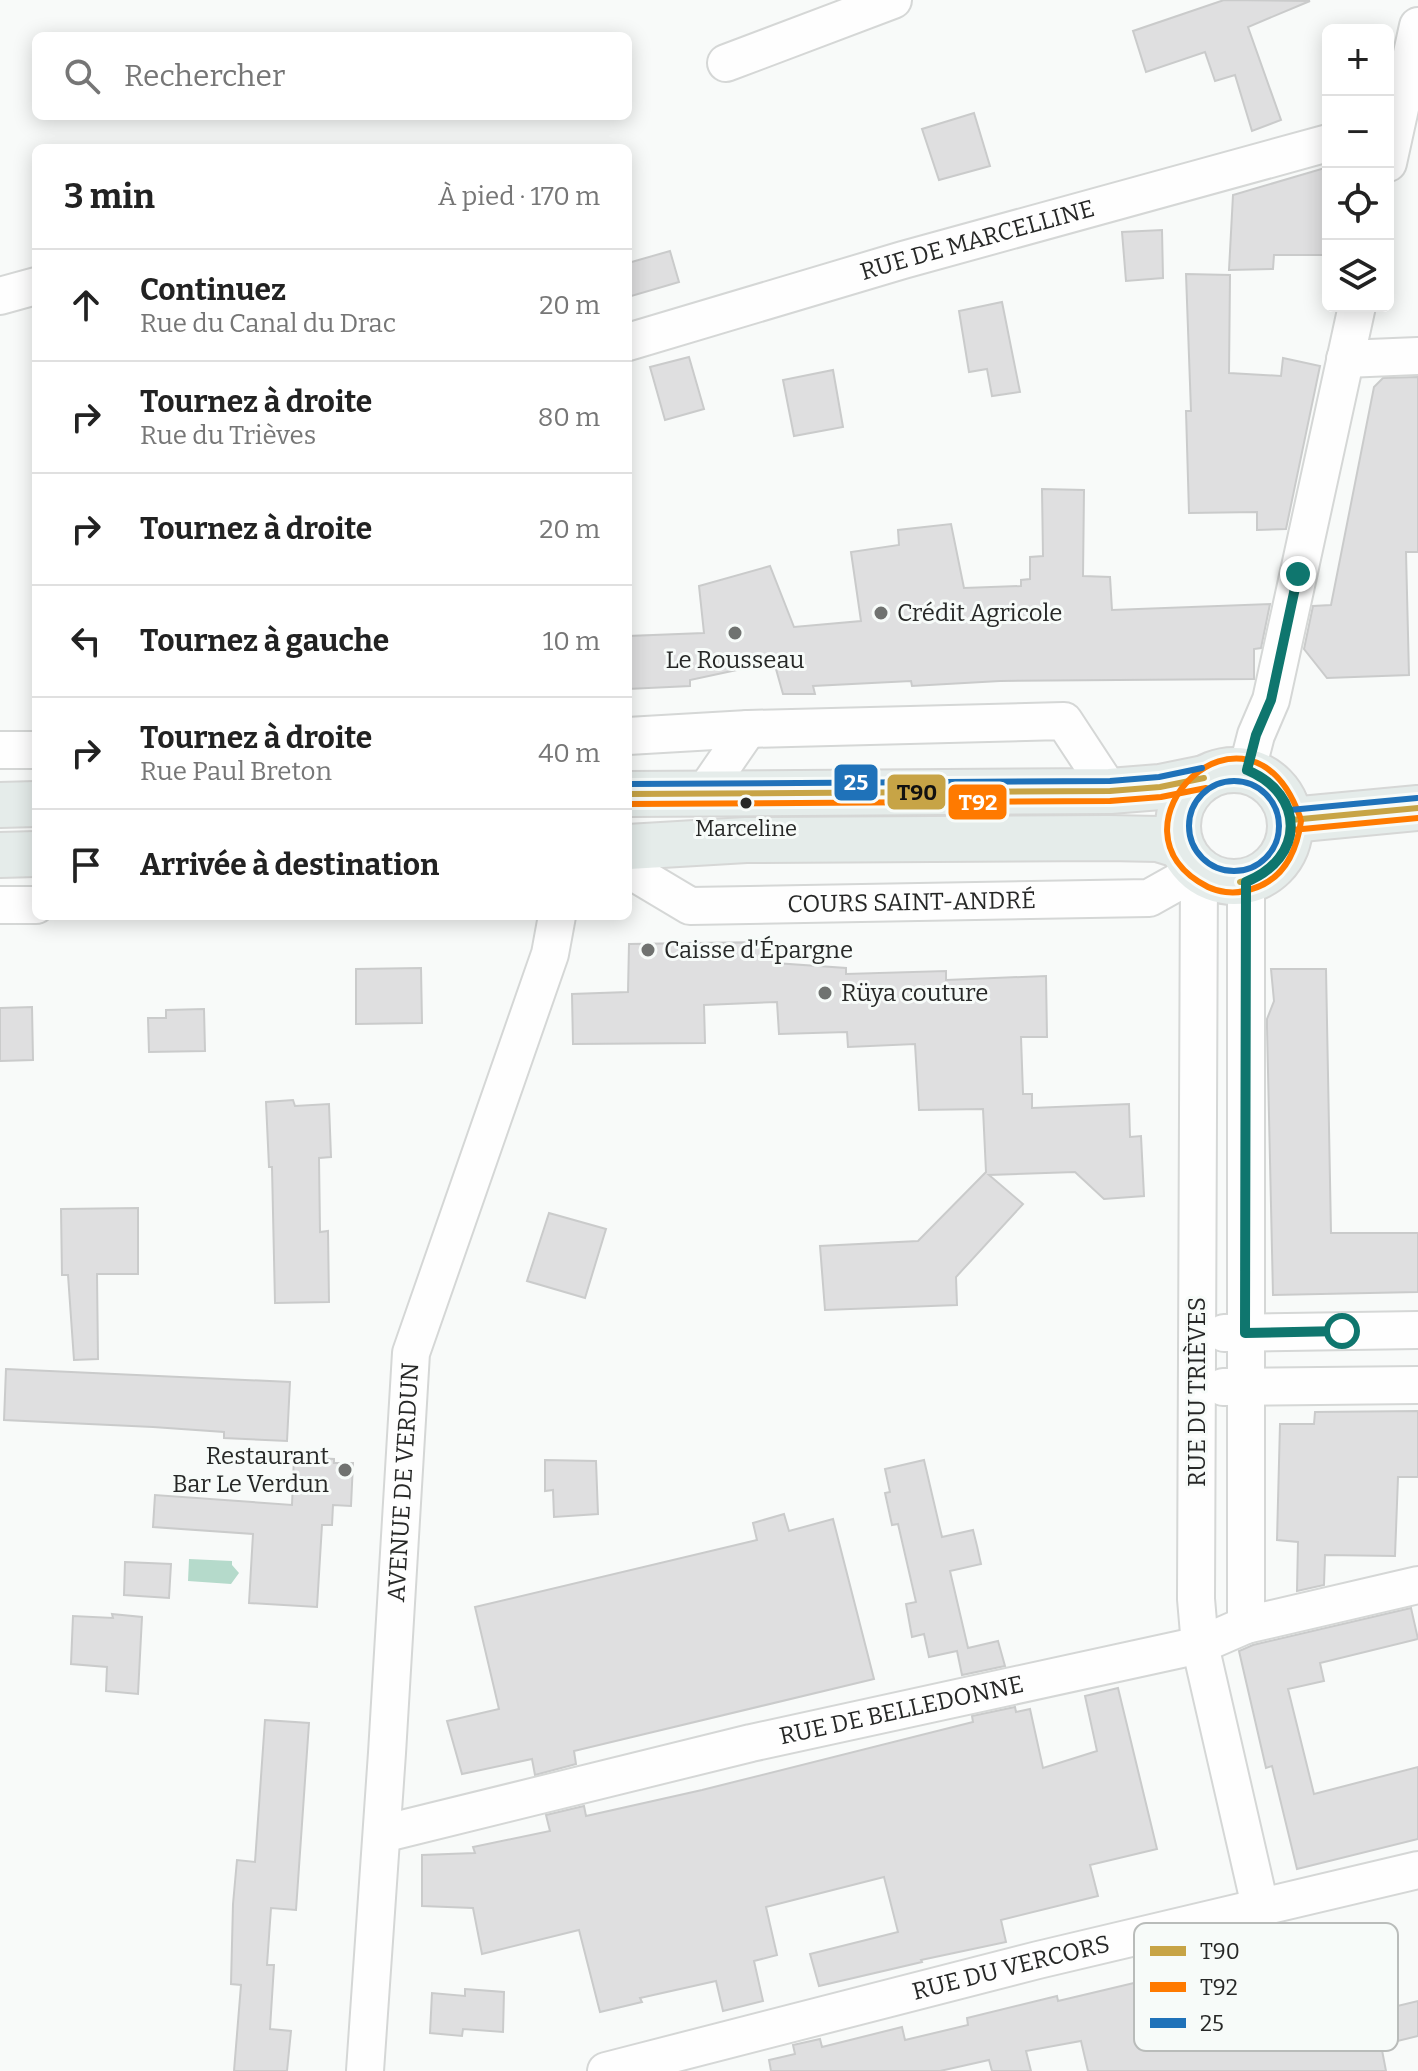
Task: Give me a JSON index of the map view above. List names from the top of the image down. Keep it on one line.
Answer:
{"streets":{"street":["RUE DE MARCELLINE","COURS SAINT-ANDRÉ","RUE DU TRIÈVES","AVENUE DE VERDUN","RUE DE BELLEDONNE","RUE DU VERCORS"]},"crossings":[["COURS SAINT-ANDRÉ","RUE DU TRIÈVES"],["RUE DU TRIÈVES","RUE DE BELLEDONNE"],["RUE DU TRIÈVES","RUE DU VERCORS"],["AVENUE DE VERDUN","RUE DE BELLEDONNE"]],"places":["Crédit Agricole","Le Rousseau","Marceline","Caisse d'Épargne","Rüya couture","Restaurant Bar Le Verdun"],"lines":["transit line T92","transit line 25","transit line T90"],"legend":["T90","T92","25"],"page":{"map_buttons":["+","−"],"search":"Rechercher","heading":["3 min","À pied · 170 m"],"list":[["Continuez","Rue du Canal du Drac","20 m"],["Tournez à droite","Rue du Trièves","80 m"],["Tournez à droite","20 m"],["Tournez à gauche","10 m"],["Tournez à droite","Rue Paul Breton","40 m"],"Arrivée à destination"]}}
